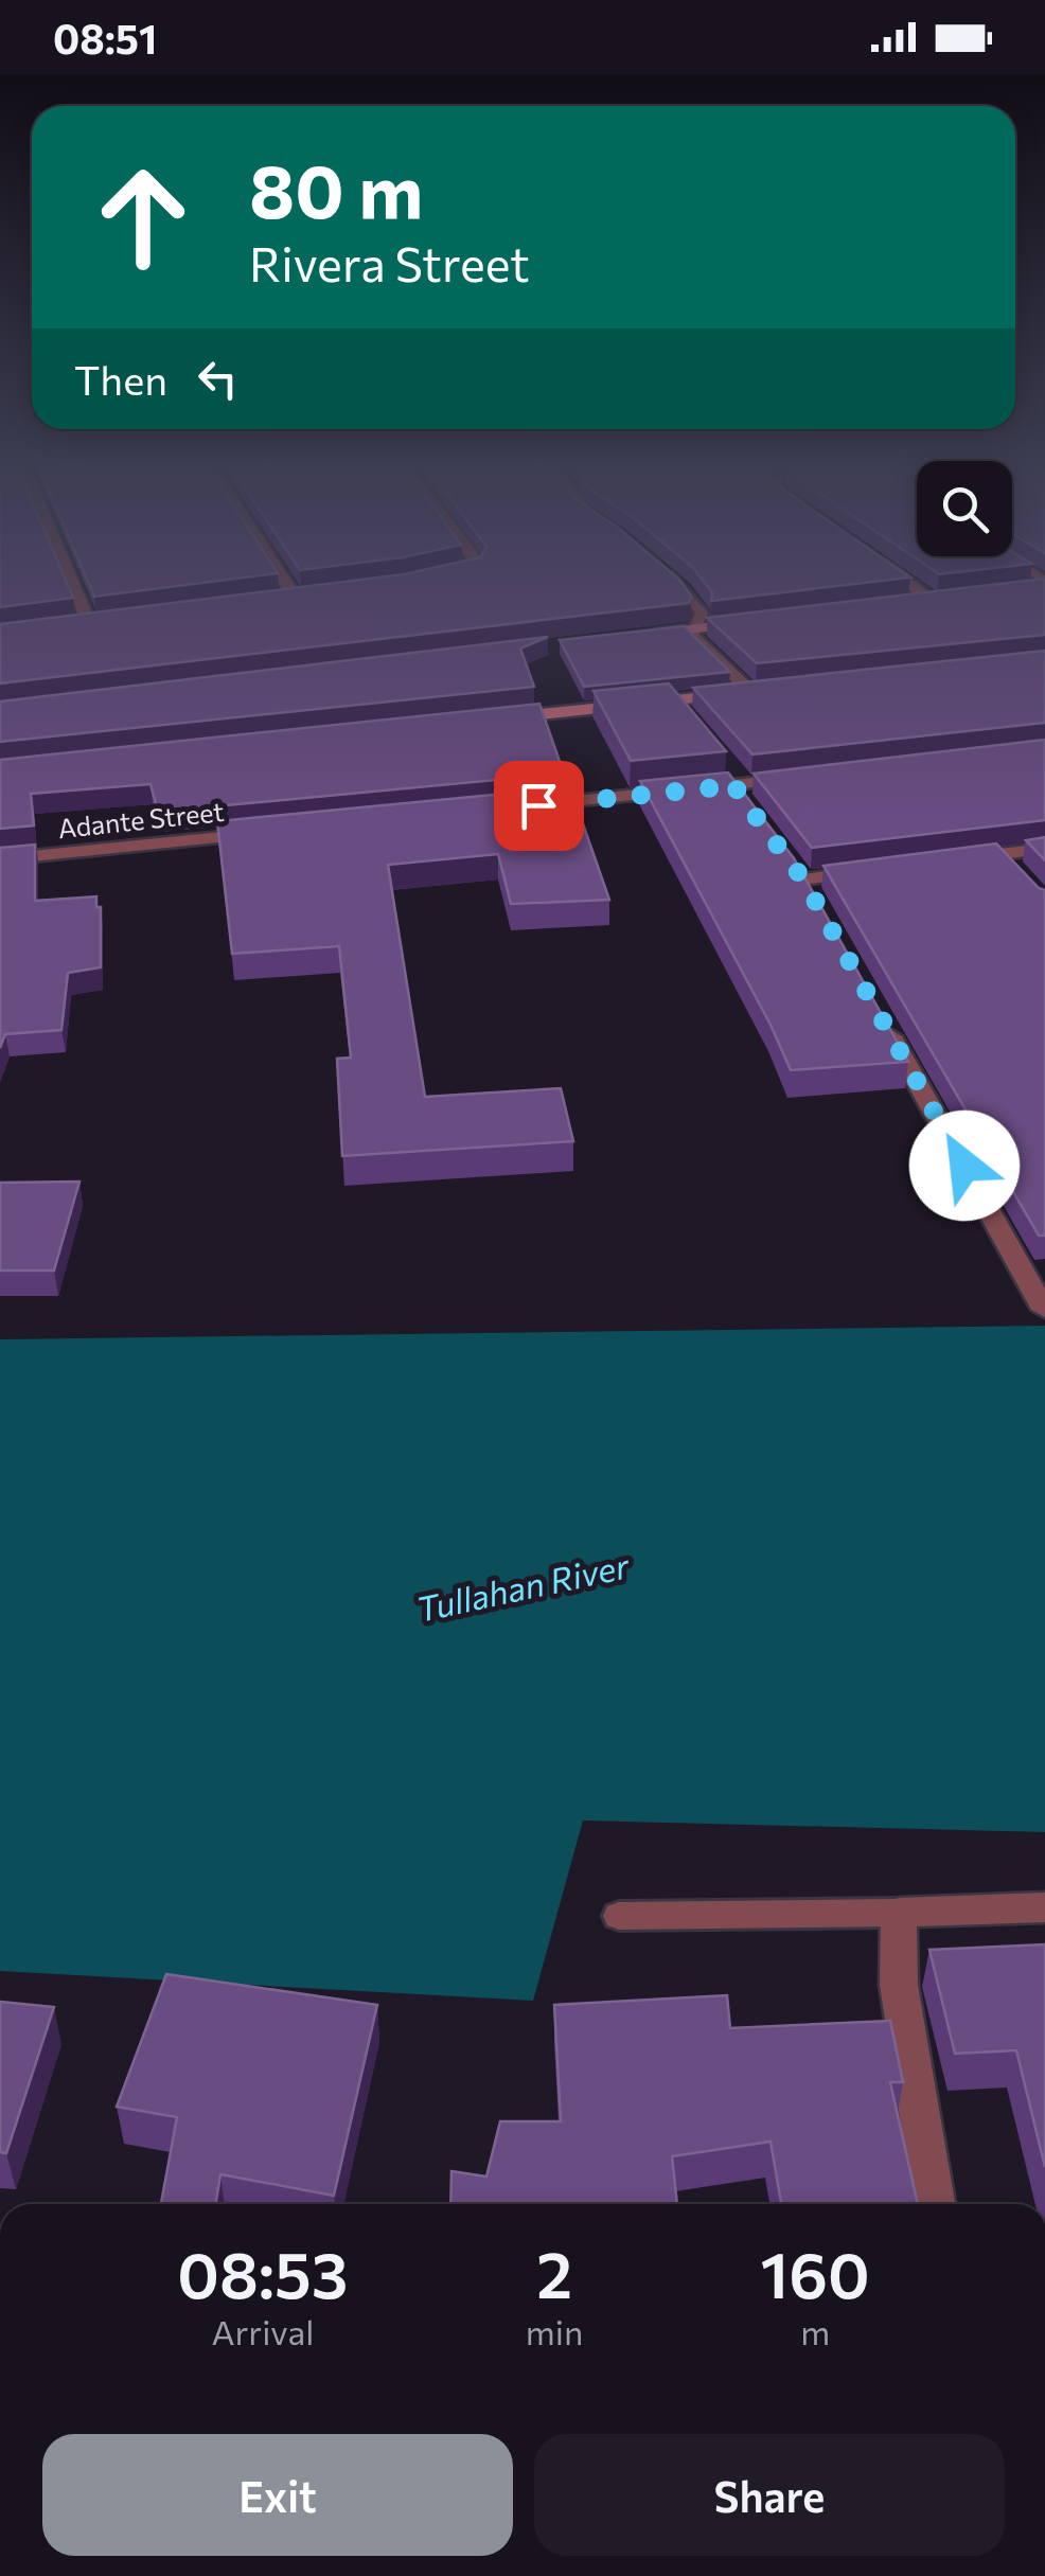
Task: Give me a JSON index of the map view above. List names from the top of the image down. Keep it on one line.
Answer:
{"streets":{"street":["Adante Street"]},"water":["Tullahan River"],"page":{"status":"08:51","turn":["80 m","Rivera Street"],"then":"Then","eta":["08:53","Arrival","2","min","160","m"],"buttons":["Exit","Share"]}}
